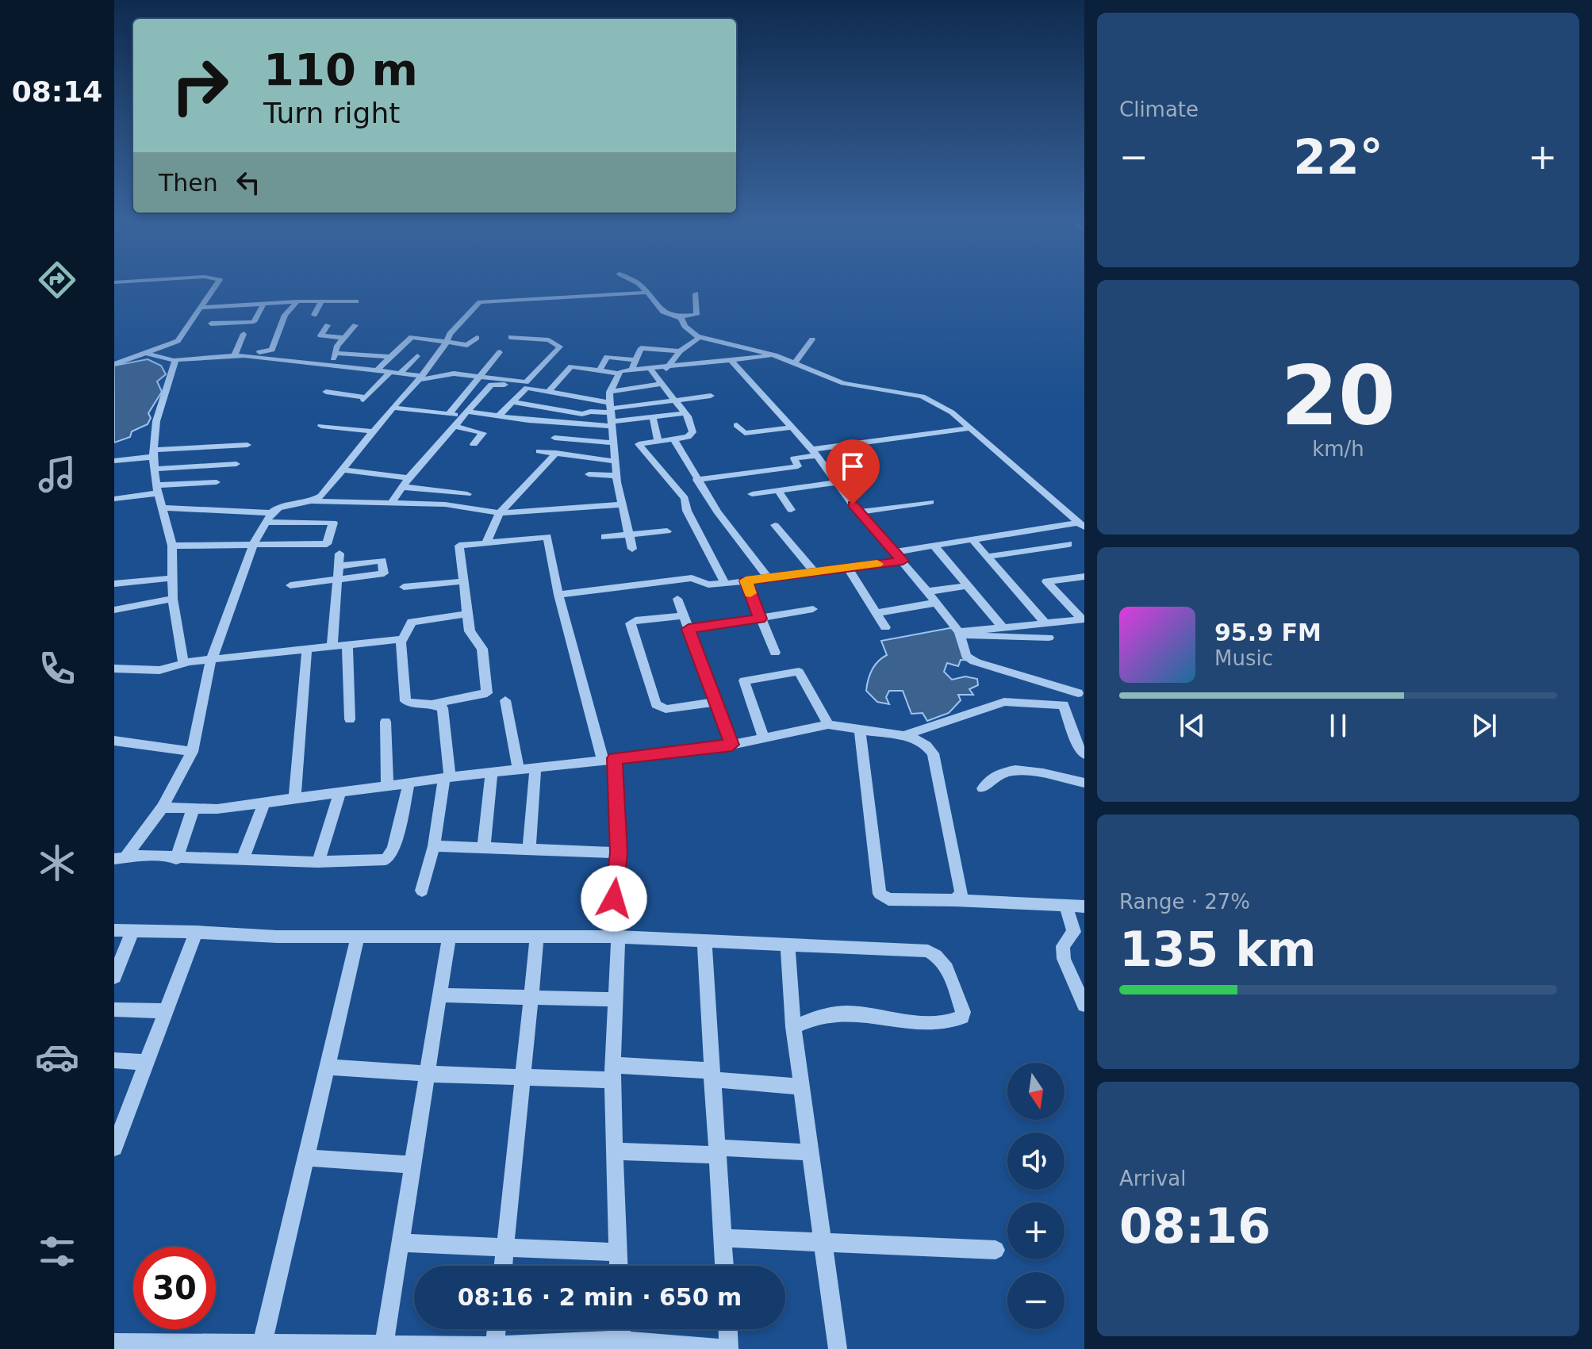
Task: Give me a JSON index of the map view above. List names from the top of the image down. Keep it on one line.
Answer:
{"north":"bottom","page":{"tabs":"08:14","tile":["Climate",["20","km/h"],["Range · 27%","135 km"],["Arrival","08:16"]],"turn":["110 m","Turn right"],"heat":["−","22°","+"],"then":"Then","song":["95.9 FM","Music"],"map_buttons":["+","−"],"limit":"30","trip":"08:16 · 2 min · 650 m"}}
